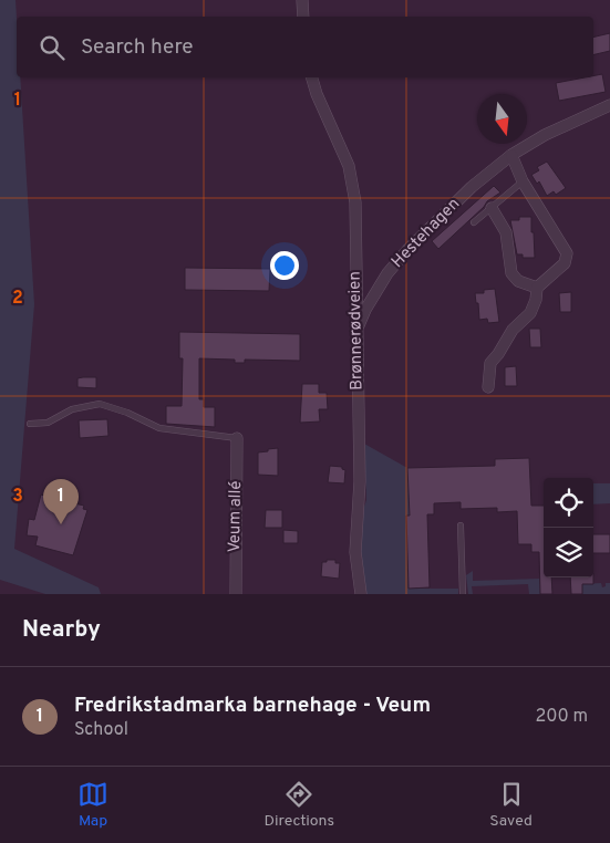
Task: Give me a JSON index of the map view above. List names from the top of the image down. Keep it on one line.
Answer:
{"streets":{"street":["Hestehagen","Brønnerødveien","Veum allé"]},"crossings":[["Hestehagen","Brønnerødveien"]],"north":"bottom","page":{"search":"Search here","pins":"1","heading":"Nearby","list":[{"mark":"1","name":"Fredrikstadmarka barnehage - Veum","note":"School","value":"200 m"}],"nav":["Map","Directions","Saved"]},"grid":{"rows":["1","2","3"]}}
